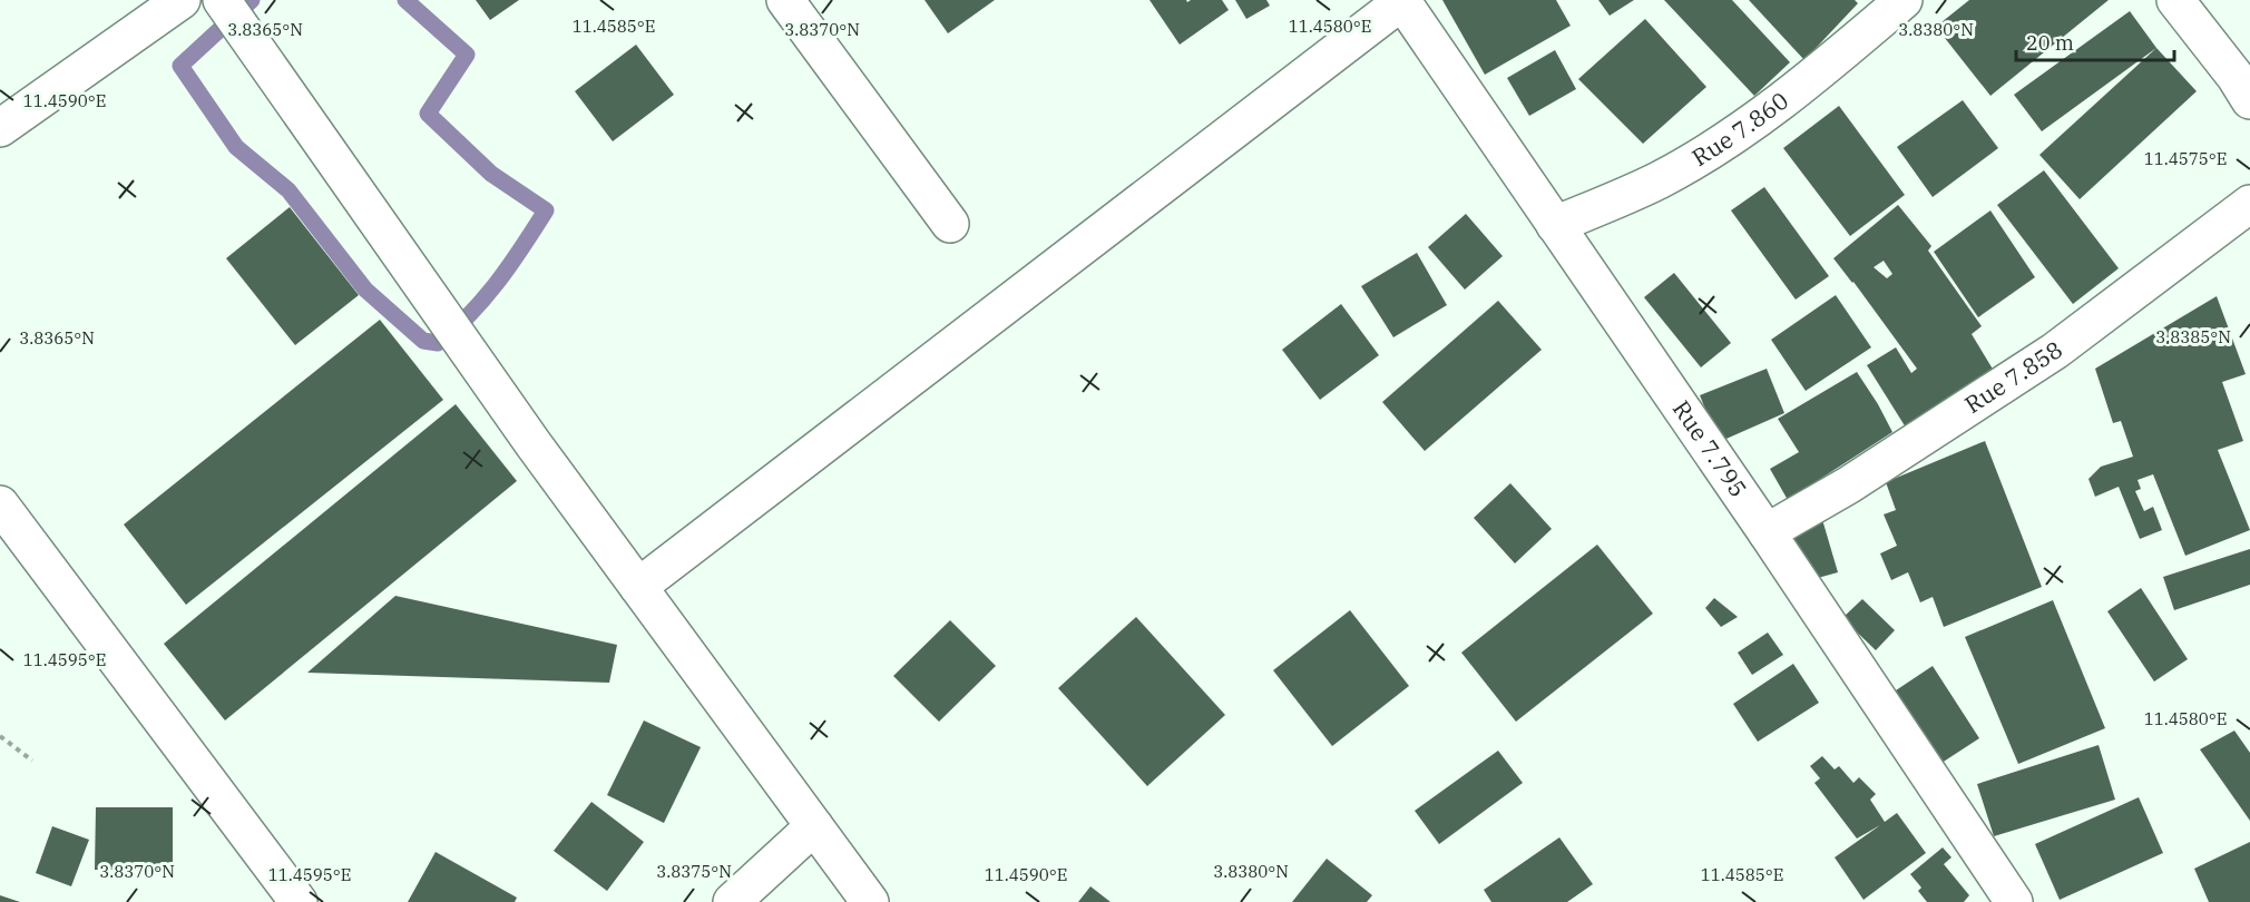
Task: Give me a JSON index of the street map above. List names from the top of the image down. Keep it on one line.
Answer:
{"streets":{"street":["Rue 7.860","Rue 7.858","Rue 7.795"]},"crossings":[["Rue 7.860","Rue 7.795"],["Rue 7.858","Rue 7.795"]],"scale_bar":"20 m","coordinates":["11.4585°E","11.4580°E","3.8365°N","3.8370°N","3.8380°N","11.4590°E","11.4575°E","3.8385°N","11.4595°E","3.8375°N"]}
